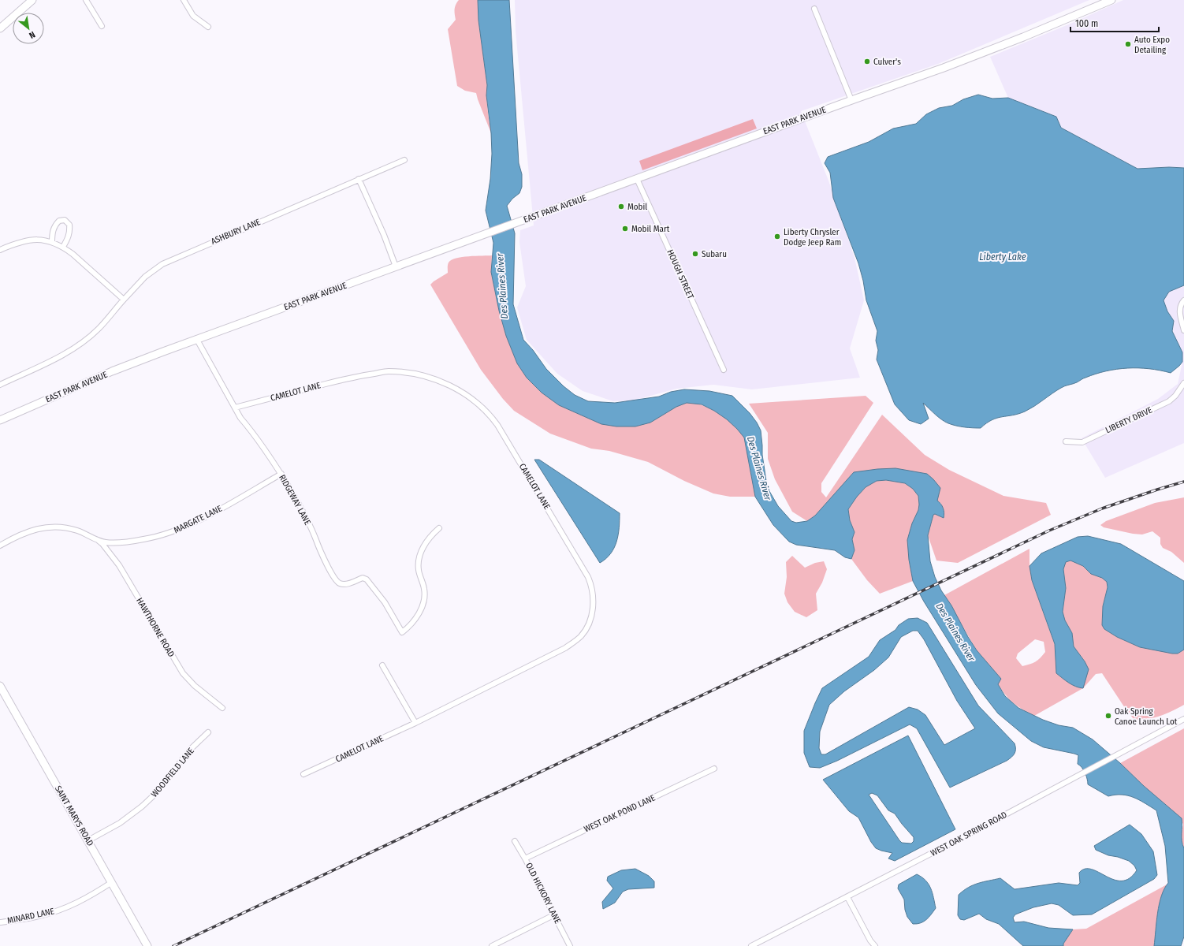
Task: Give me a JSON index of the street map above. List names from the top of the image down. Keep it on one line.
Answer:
{"streets":{"main road":["EAST PARK AVENUE","SAINT MARYS ROAD"],"street":["ASHBURY LANE","HOUGH STREET","CAMELOT LANE","LIBERTY DRIVE","RIDGEWAY LANE","MARGATE LANE","HAWTHORNE ROAD","WOODFIELD LANE","WEST OAK POND LANE","WEST OAK SPRING ROAD","OLD HICKORY LANE","MINARD LANE"]},"crossings":[["EAST PARK AVENUE","HOUGH STREET"],["EAST PARK AVENUE","RIDGEWAY LANE"],["CAMELOT LANE","RIDGEWAY LANE"],["RIDGEWAY LANE","MARGATE LANE"],["MARGATE LANE","HAWTHORNE ROAD"],["WOODFIELD LANE","SAINT MARYS ROAD"],["WEST OAK POND LANE","OLD HICKORY LANE"],["SAINT MARYS ROAD","MINARD LANE"]],"water":["Liberty Lake","Des Plaines River"],"places":["Auto Expo Detailing","Culver's","Mobil","Mobil Mart","Liberty Chrysler Dodge Jeep Ram","Subaru","Oak Spring Canoe Launch Lot"],"scale_bar":"100 m","north":"bottom right"}
